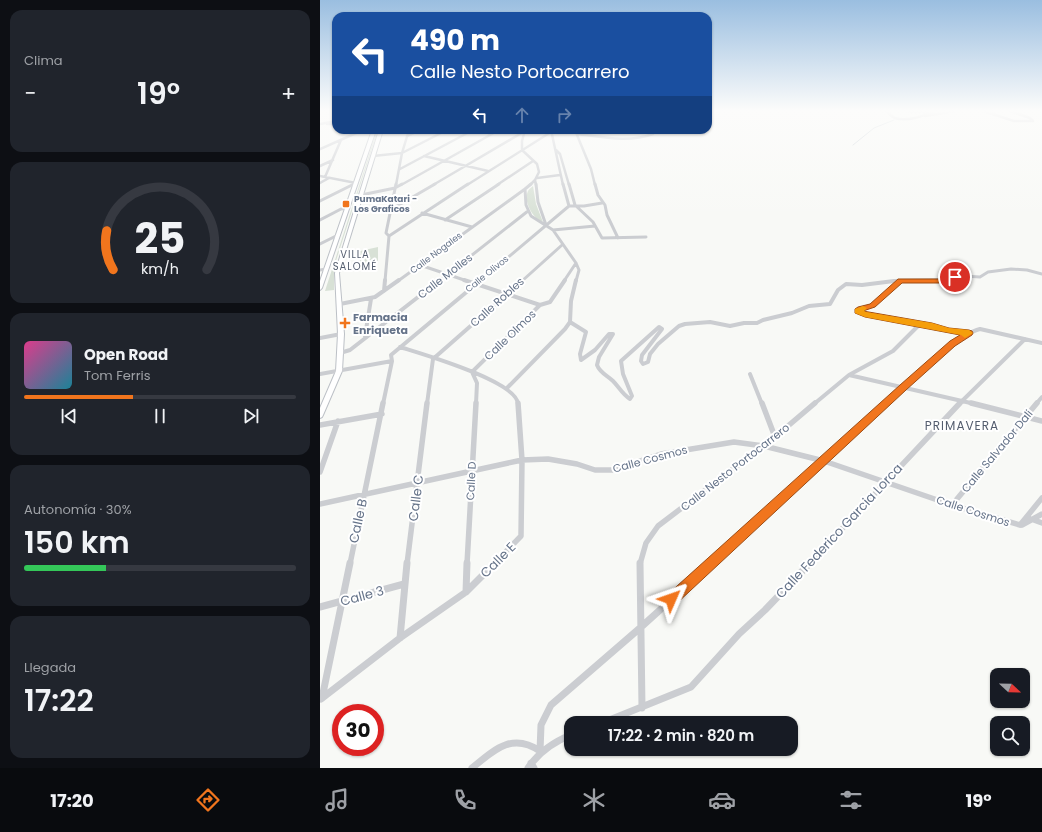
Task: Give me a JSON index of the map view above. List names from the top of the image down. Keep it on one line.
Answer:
{"streets":{"street":["Calle Nogales","Calle Olivos","Calle Molles","Calle Robles","Calle Olmos","Calle Salvador Dali","Calle Cosmos","Calle Nesto Portocarrero","Calle D","Calle C","Calle B","Calle Federico Garcia Lorca","Calle E","Calle 3"]},"crossings":[["Calle Olivos","Calle B"],["Calle Olivos","Calle E"],["Calle Robles","Calle C"],["Calle Robles","Calle E"],["Calle Olmos","Calle D"],["Calle Olmos","Calle E"],["Calle Salvador Dali","Calle Cosmos"],["Calle Cosmos","Calle Nesto Portocarrero"],["Calle Cosmos","Calle D"],["Calle Cosmos","Calle C"],["Calle Cosmos","Calle B"],["Calle Cosmos","Calle Federico Garcia Lorca"],["Calle Cosmos","Calle E"],["Calle Nesto Portocarrero","Calle Federico Garcia Lorca"],["Calle D","Calle E"],["Calle C","Calle E"],["Calle C","Calle 3"],["Calle B","Calle E"],["Calle B","Calle 3"]],"districts":["VILLA SALOMÉ","PRIMAVERA"],"places":{"transit":["PumaKatari - Los Graficos"],"health":["Farmacia Enriqueta"]},"north":"right","page":{"tile":["Clima",["Autonomía · 30%","150 km"],["Llegada","17:22"]],"turn":["490 m","Calle Nesto Portocarrero"],"heat":["−","19°","+"],"song":["Open Road","Tom Ferris"],"limit":"30","trip":"17:22 · 2 min · 820 m","tabs":["17:20","19°"],"gauge":["25","km/h"]}}
